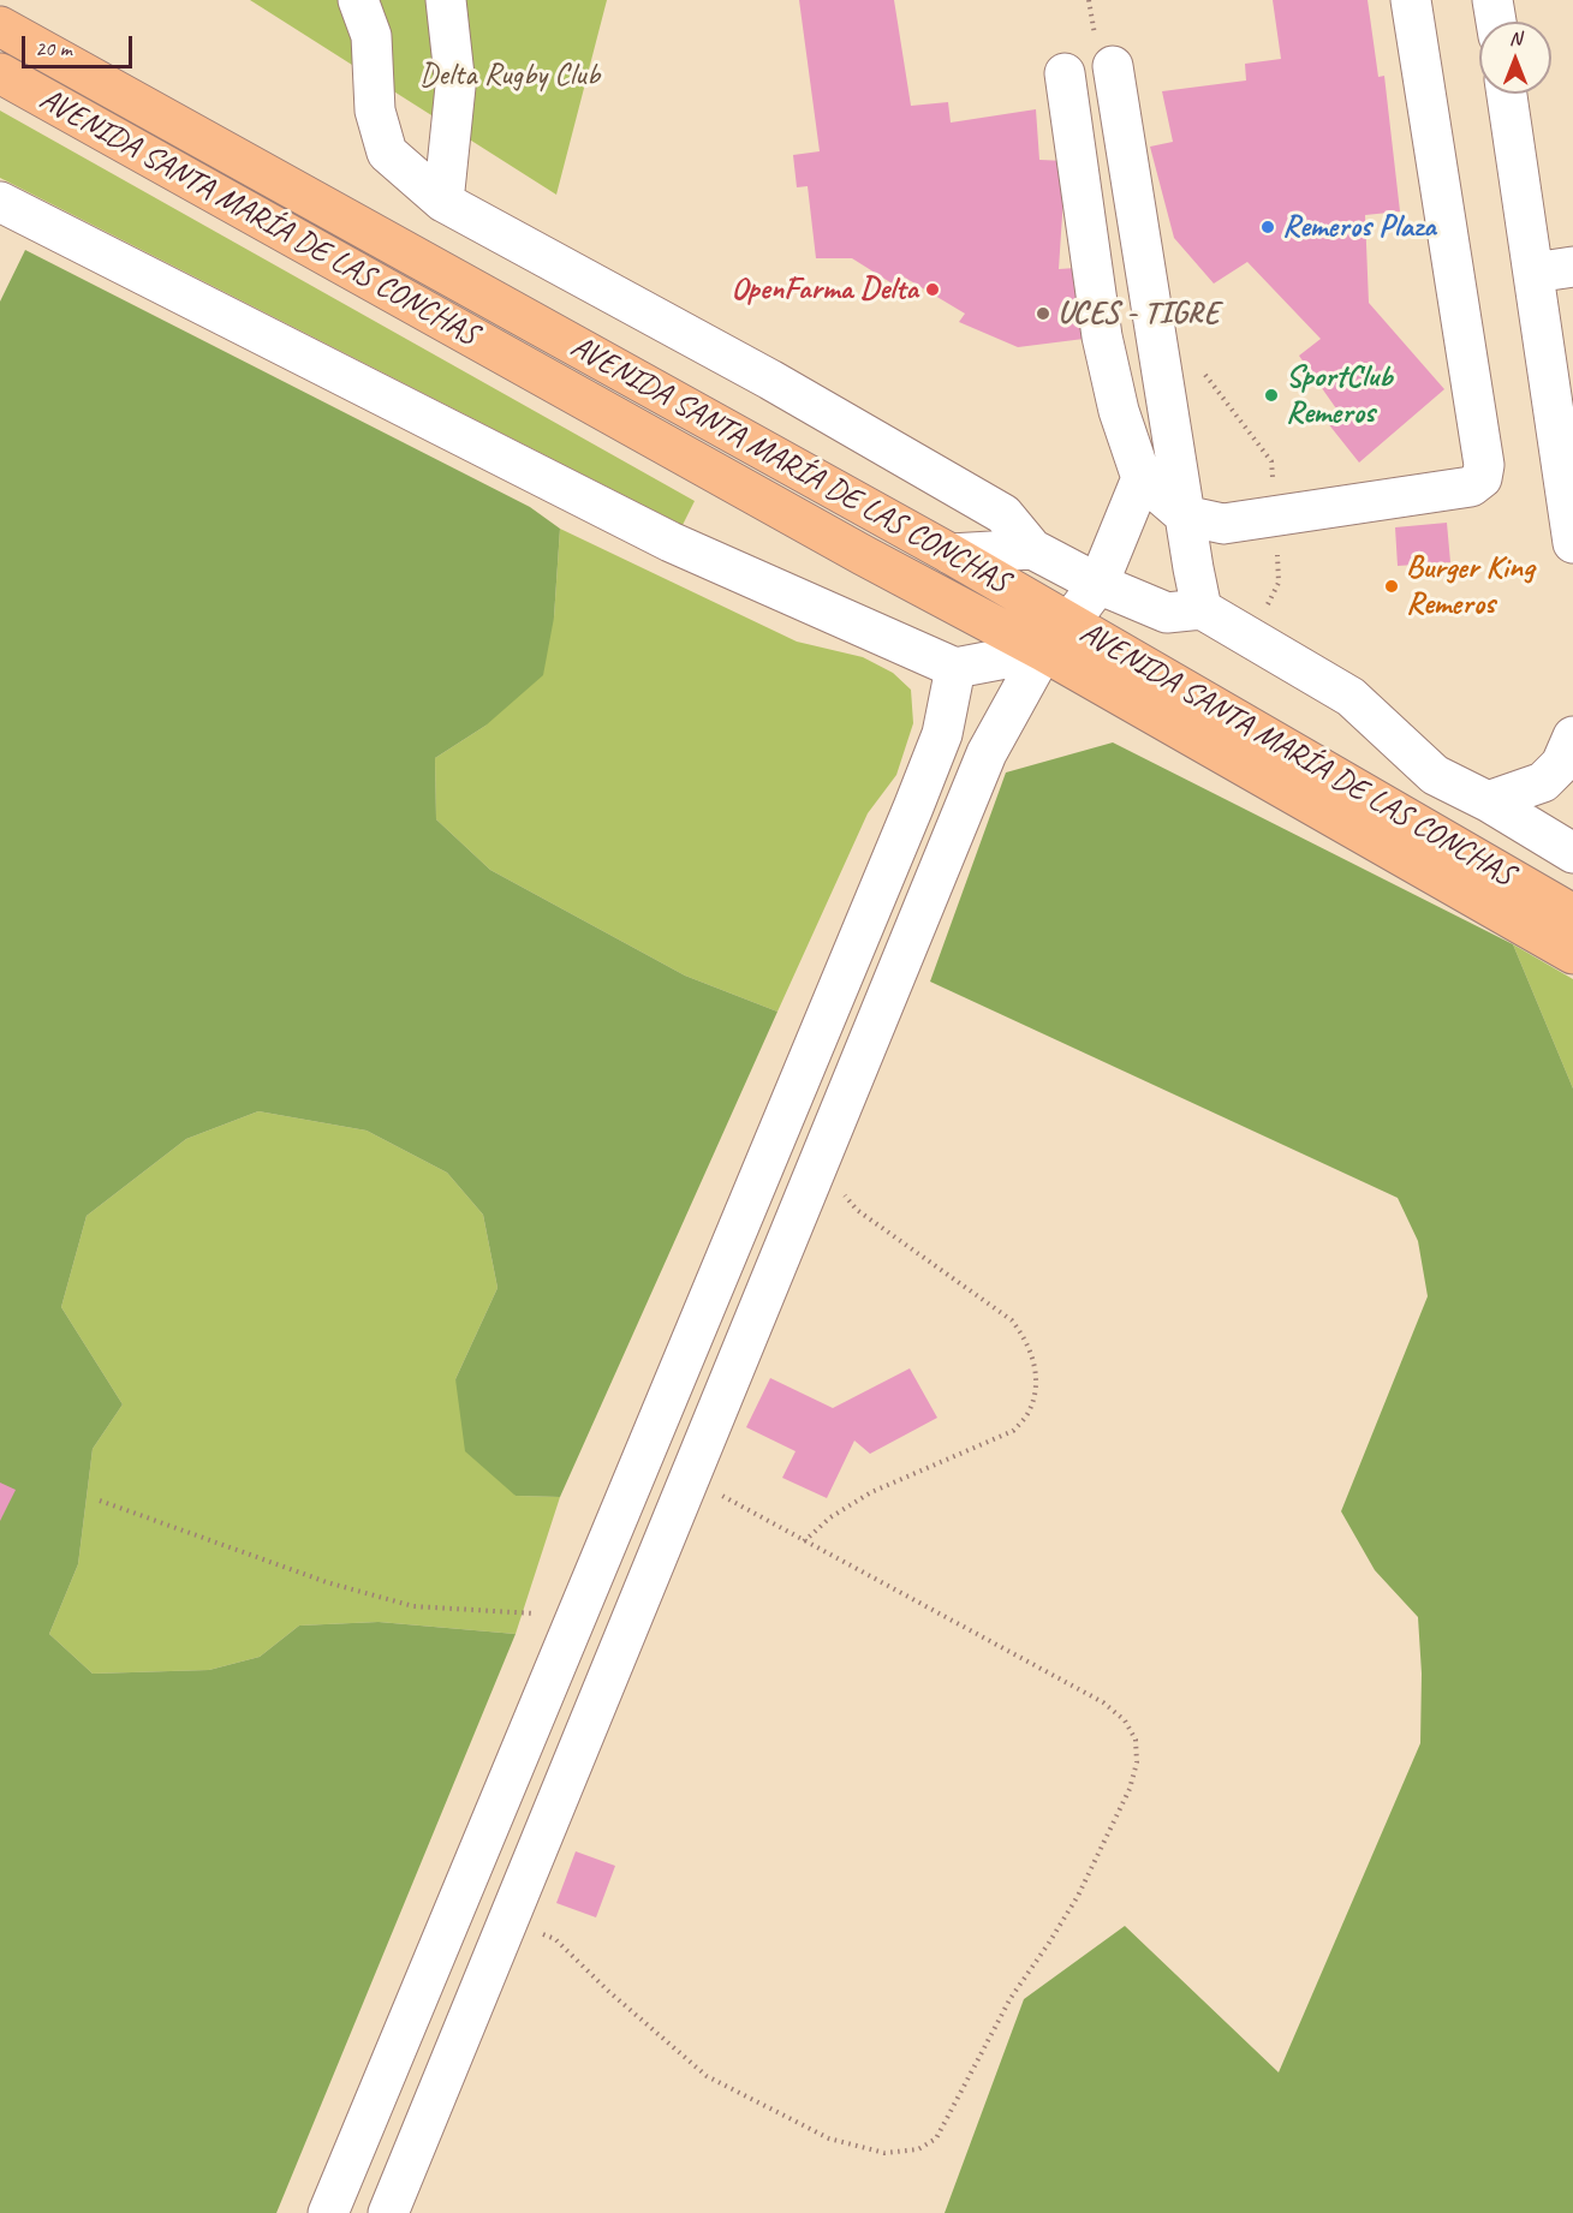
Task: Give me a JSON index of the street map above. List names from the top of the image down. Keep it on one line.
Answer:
{"streets":{"main road":["AVENIDA SANTA MARÍA DE LAS CONCHAS"]},"parks":["Delta Rugby Club"],"places":["Remeros Plaza","OpenFarma Delta","UCES - TIGRE","SportClub Remeros","Burger King Remeros"],"scale_bar":"20 m","north":"top"}
